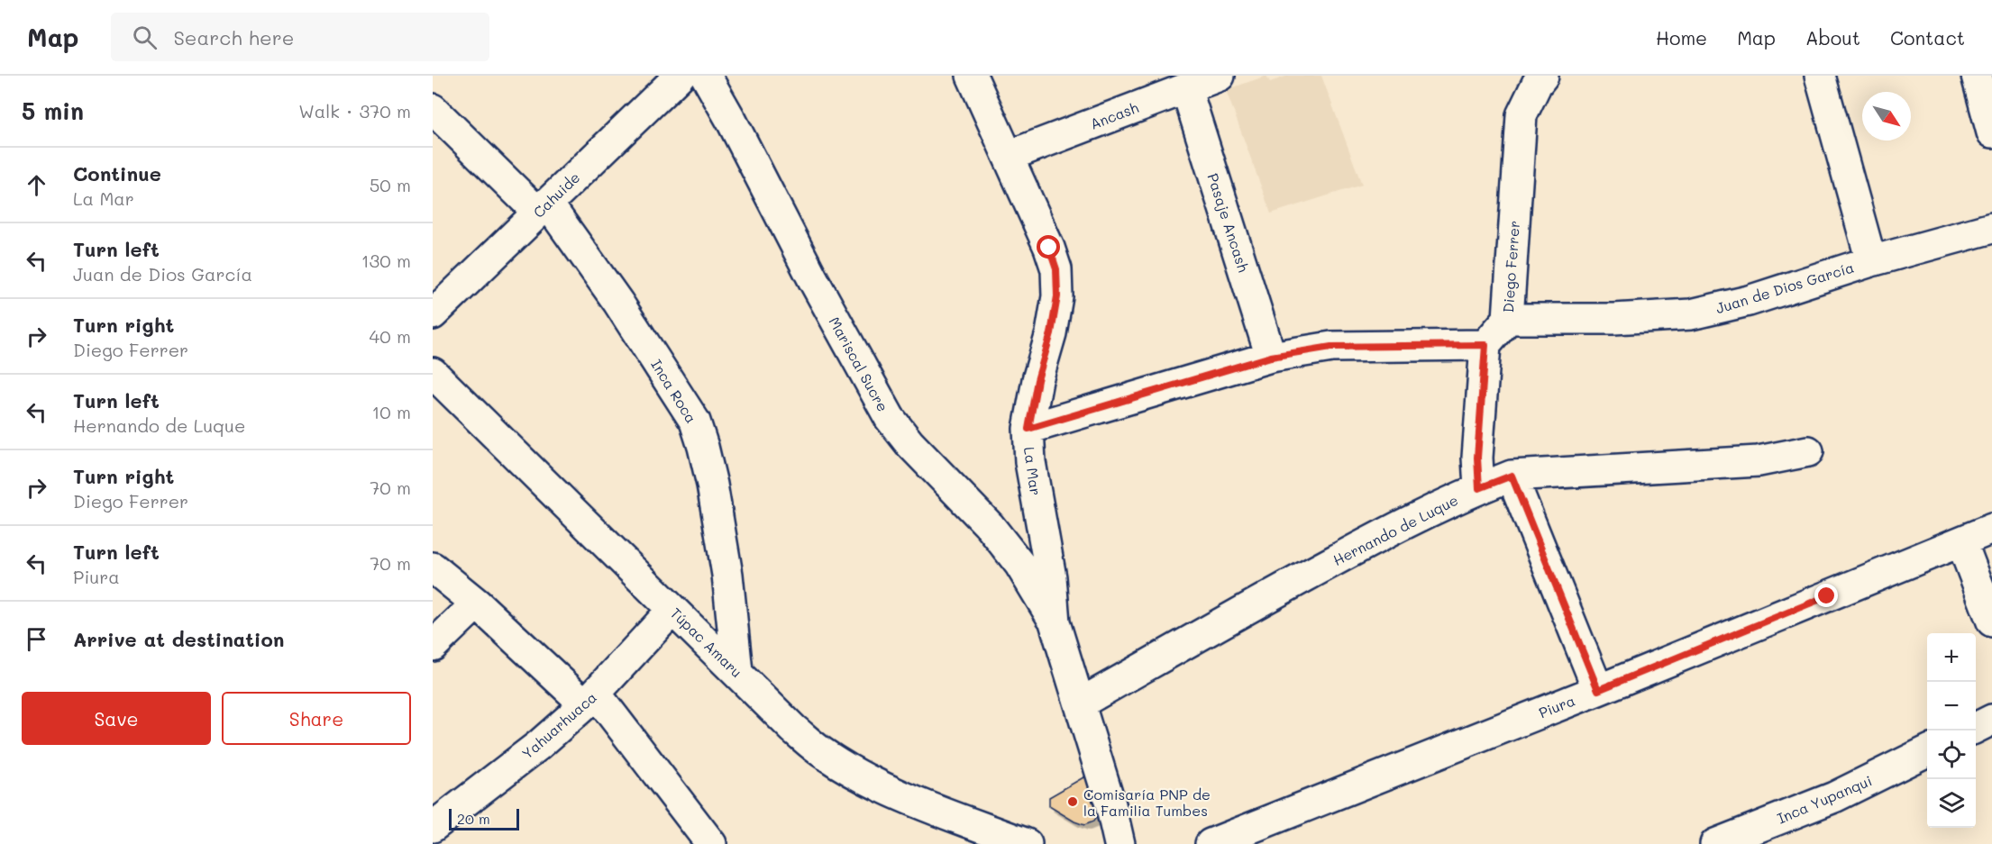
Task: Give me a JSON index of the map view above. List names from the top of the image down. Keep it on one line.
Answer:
{"streets":{"street":["Ancash","Cahuide","Pasaje Ancash","Diego Ferrer","Juan de Dios García","Mariscal Sucre","Inca Roca","La Mar","Hernando de Luque","Túpac Amaru","Piura","Yahuarhuaca","Inca Yupanqui"]},"crossings":[["Ancash","Pasaje Ancash"],["Ancash","La Mar"],["Cahuide","Inca Roca"],["Diego Ferrer","Juan de Dios García"],["Mariscal Sucre","La Mar"],["Inca Roca","Túpac Amaru"],["La Mar","Hernando de Luque"],["Túpac Amaru","Yahuarhuaca"]],"places":["Comisaría PNP de la Familia Tumbes"],"scale_bar":"20 m","north":"bottom right","page":{"header":"Map","search":"Search here","nav":["Home","Map","About","Contact"],"heading":["5 min","Walk · 370 m"],"list":[["Continue","La Mar","50 m"],["Turn left","Juan de Dios García","130 m"],["Turn right","Diego Ferrer","40 m"],["Turn left","Hernando de Luque","10 m"],["Turn right","Diego Ferrer","70 m"],["Turn left","Piura","70 m"],"Arrive at destination"],"map_buttons":["+","−"],"buttons":["Save","Share"],"scale":"20 m"}}
